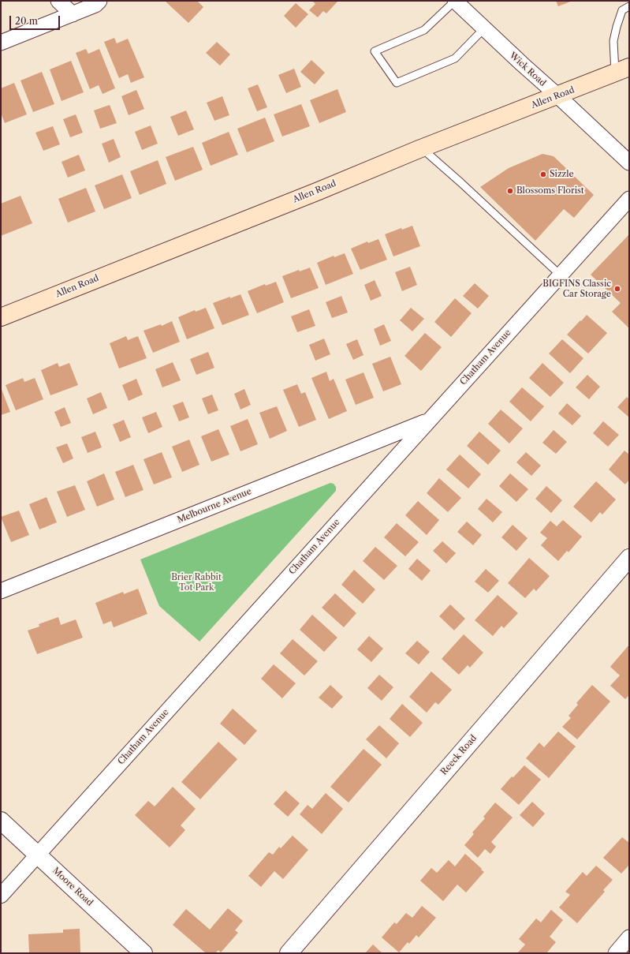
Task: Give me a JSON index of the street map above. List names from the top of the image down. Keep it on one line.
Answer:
{"streets":{"main road":["Allen Road"],"street":["Wick Road","Chatham Avenue","Melbourne Avenue","Reeck Road","Moore Road"]},"crossings":[["Wick Road","Allen Road"],["Chatham Avenue","Melbourne Avenue"],["Chatham Avenue","Moore Road"]],"parks":["Brier Rabbit Tot Park"],"places":["Sizzle","Blossoms Florist","BIGFINS Classic Car Storage"],"scale_bar":"20 m"}
